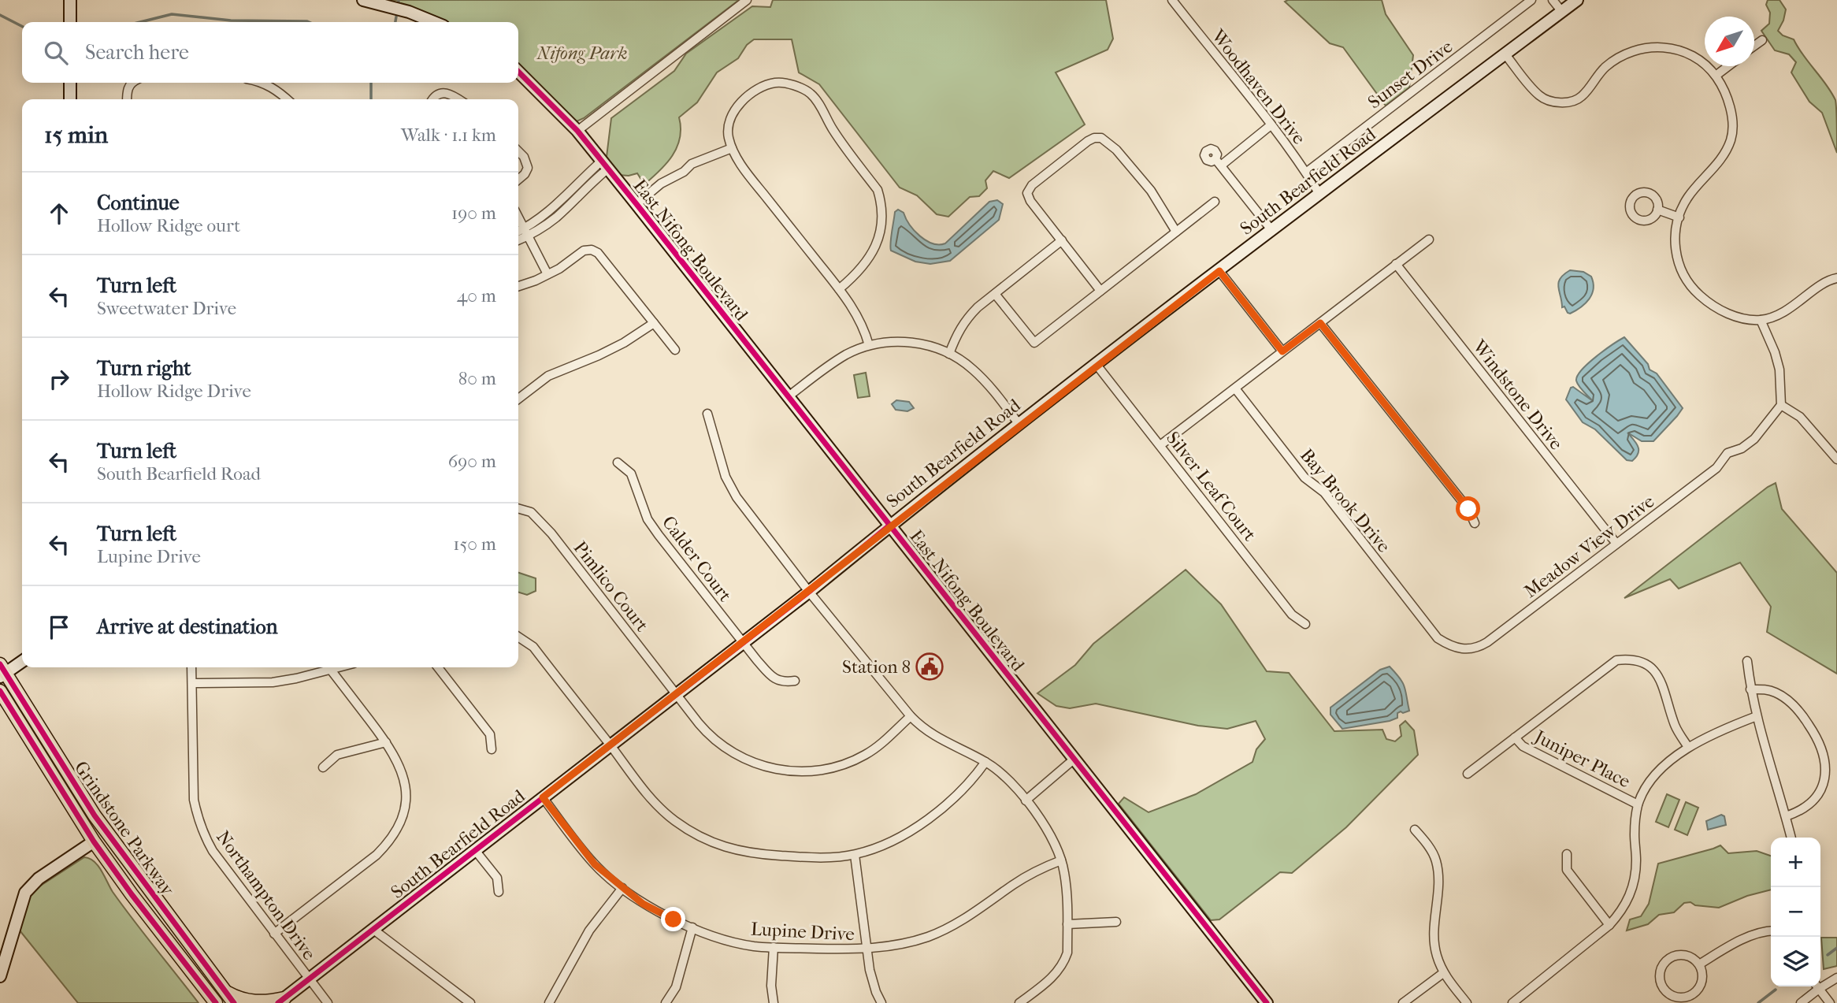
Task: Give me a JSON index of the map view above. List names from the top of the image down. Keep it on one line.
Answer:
{"streets":{"main road":["Grindstone Parkway"],"street":["Sunset Drive","Woodhaven Drive","South Bearfield Road","East Nifong Boulevard","Windstone Drive","Silver Leaf Court","Bay Brook Drive","Meadow View Drive","Calder Court","Pimlico Court","Juniper Place","Northampton Drive","Lupine Drive"]},"crossings":[["Sunset Drive","Woodhaven Drive"],["Woodhaven Drive","South Bearfield Road"],["South Bearfield Road","East Nifong Boulevard"],["South Bearfield Road","Silver Leaf Court"],["South Bearfield Road","Calder Court"],["South Bearfield Road","Pimlico Court"],["South Bearfield Road","Northampton Drive"],["South Bearfield Road","Lupine Drive"],["Windstone Drive","Meadow View Drive"],["Bay Brook Drive","Meadow View Drive"]],"parks":["Nifong Park"],"places":{"public building":["Station 8"]},"north":"bottom left","page":{"search":"Search here","heading":["15 min","Walk · 1.1 km"],"list":[["Continue","Hollow Ridge ourt","190 m"],["Turn left","Sweetwater Drive","40 m"],["Turn right","Hollow Ridge Drive","80 m"],["Turn left","South Bearfield Road","690 m"],["Turn left","Lupine Drive","150 m"],"Arrive at destination"],"map_buttons":["+","−"]}}
